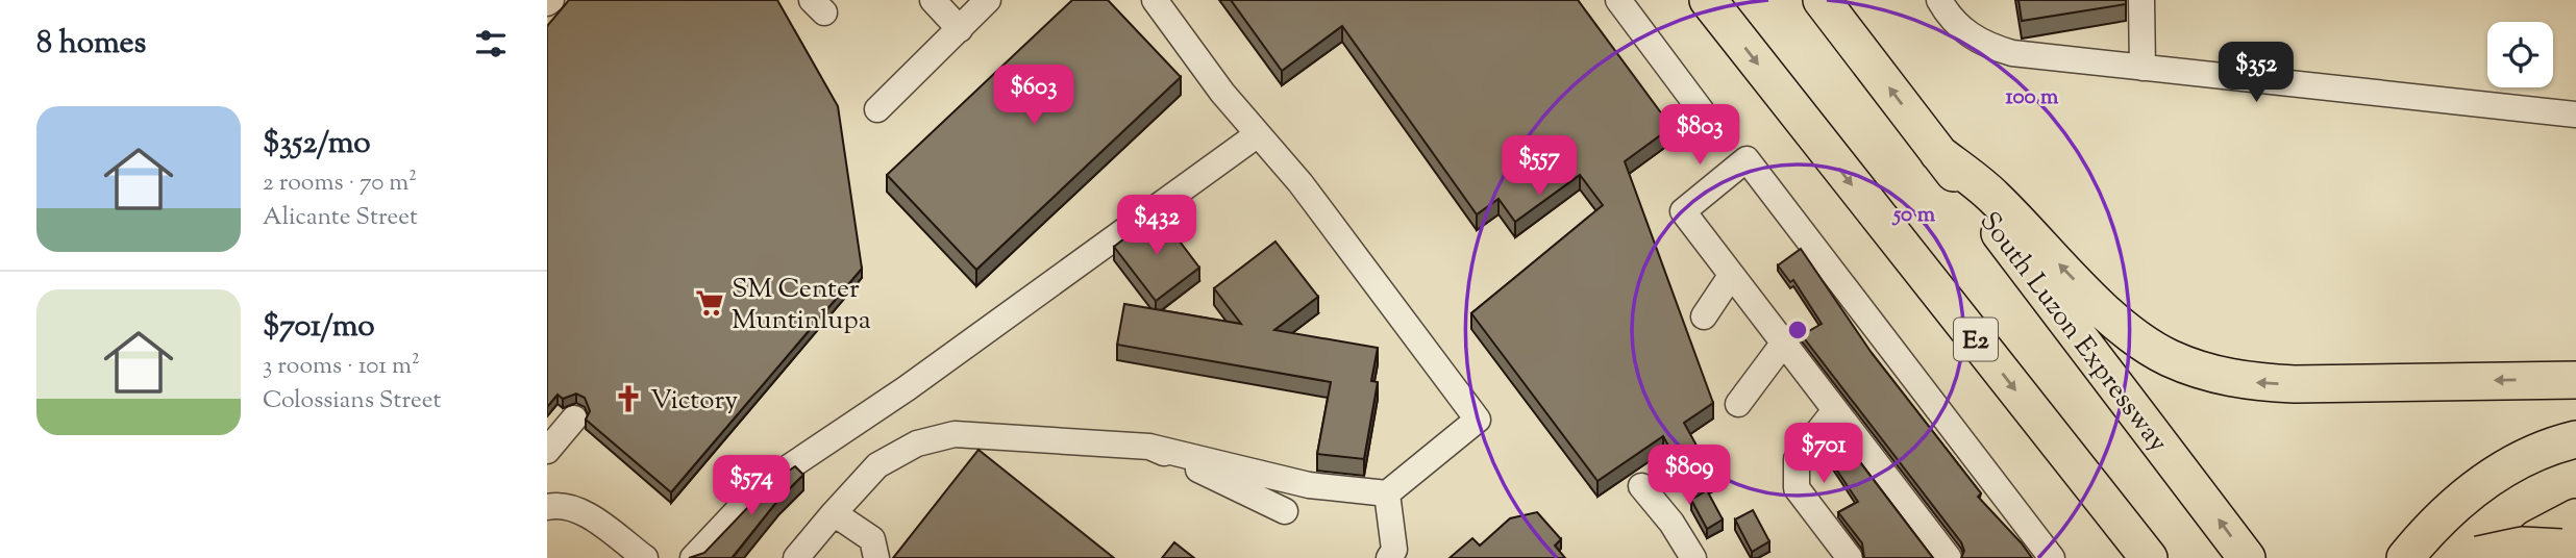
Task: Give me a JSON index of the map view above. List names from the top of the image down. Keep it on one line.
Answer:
{"streets":{"highway":["South Luzon Expressway","E2"]},"places":{"supermarket":["SM Center Muntinlupa"],"church":["Victory"]},"page":{"heading":"8 homes","price":["$352","$603","$803","$557","$432","$701","$809","$574"],"list":[{"name":"$352/mo","note":"2 rooms · 70 m² · Alicante Street"},{"name":"$701/mo","note":"3 rooms · 101 m² · Colossians Street"}]},"rings":["100 m","50 m"]}
